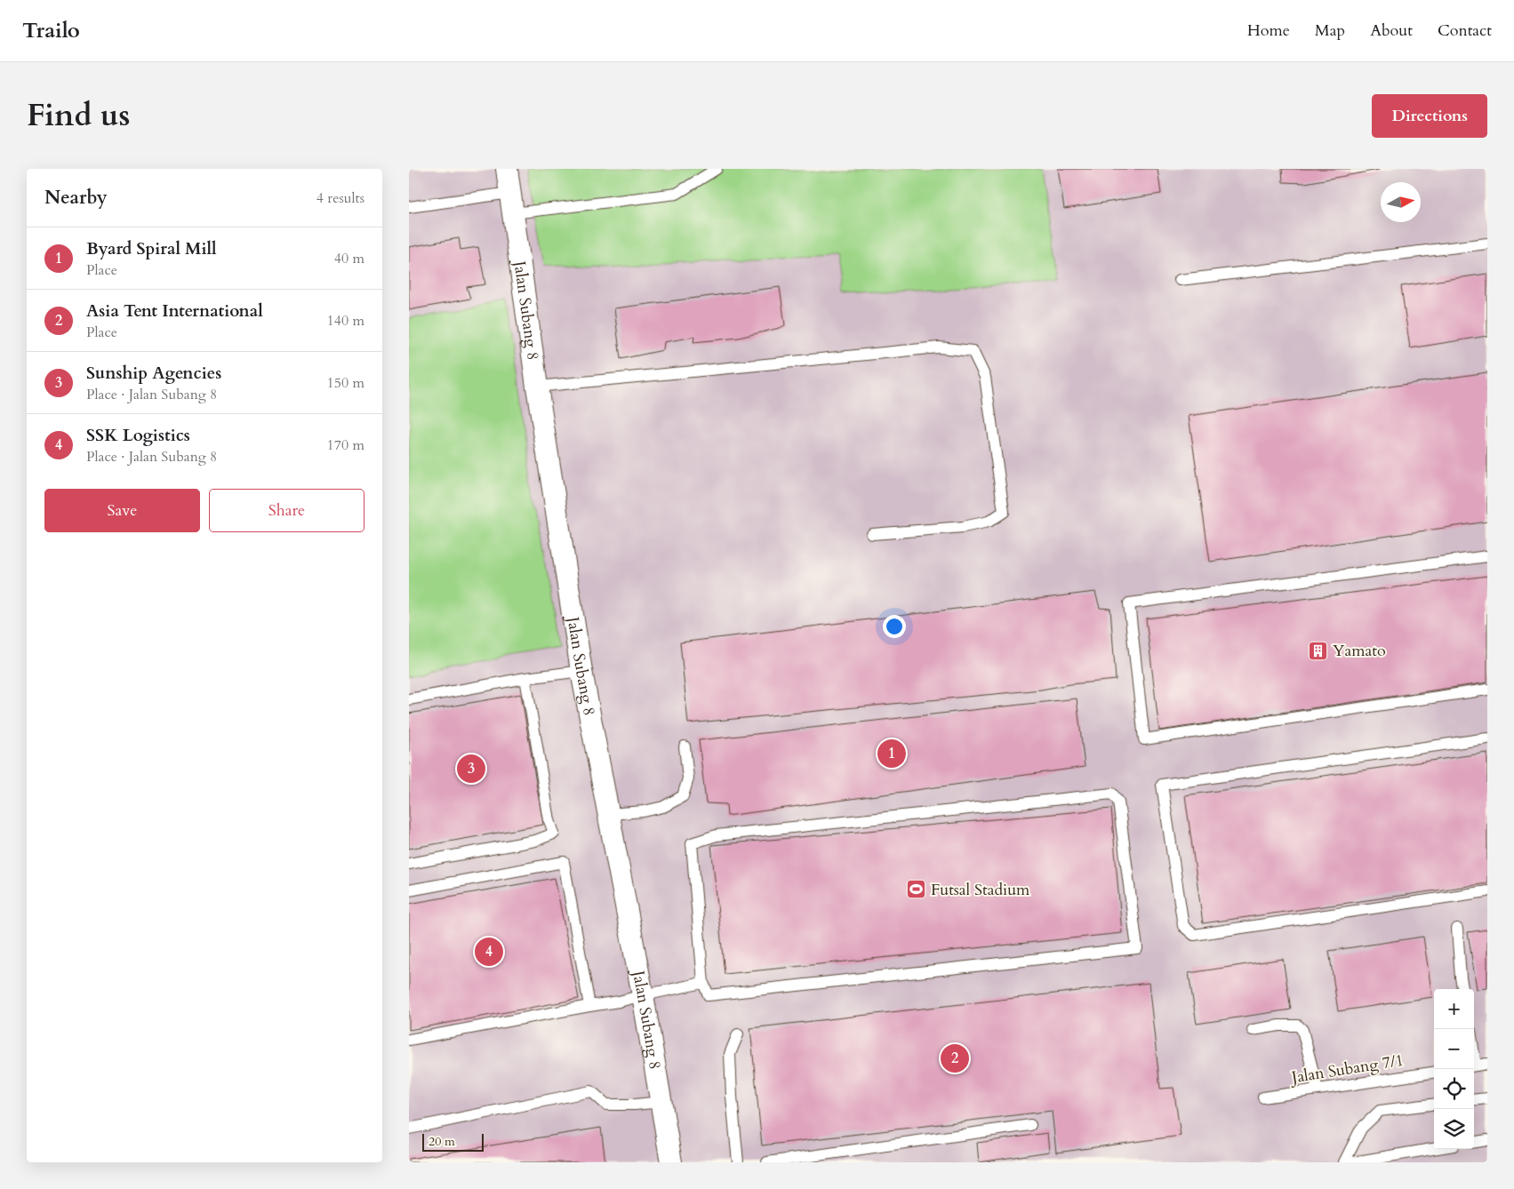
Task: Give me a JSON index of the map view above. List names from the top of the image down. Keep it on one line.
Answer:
{"streets":{"street":["Jalan Subang 8"],"lane":["Jalan Subang 7/1"]},"places":{"building":["Yamato"],"sports":["Futsal Stadium"]},"scale_bar":"20 m","north":"right","page":{"header":"Trailo","nav":["Home","Map","About","Contact"],"title":"Find us","buttons":["Directions",["Save","Share"]],"heading":["Nearby","4 results"],"list":[{"mark":"1","name":"Byard Spiral Mill","note":"Place","value":"40 m"},{"mark":"2","name":"Asia Tent International","note":"Place","value":"140 m"},{"mark":"3","name":"Sunship Agencies","note":"Place · Jalan Subang 8","value":"150 m"},{"mark":"4","name":"SSK Logistics","note":"Place · Jalan Subang 8","value":"170 m"}],"pins":["1","3","4","2"],"map_buttons":["+","−"],"scale":"20 m"}}
